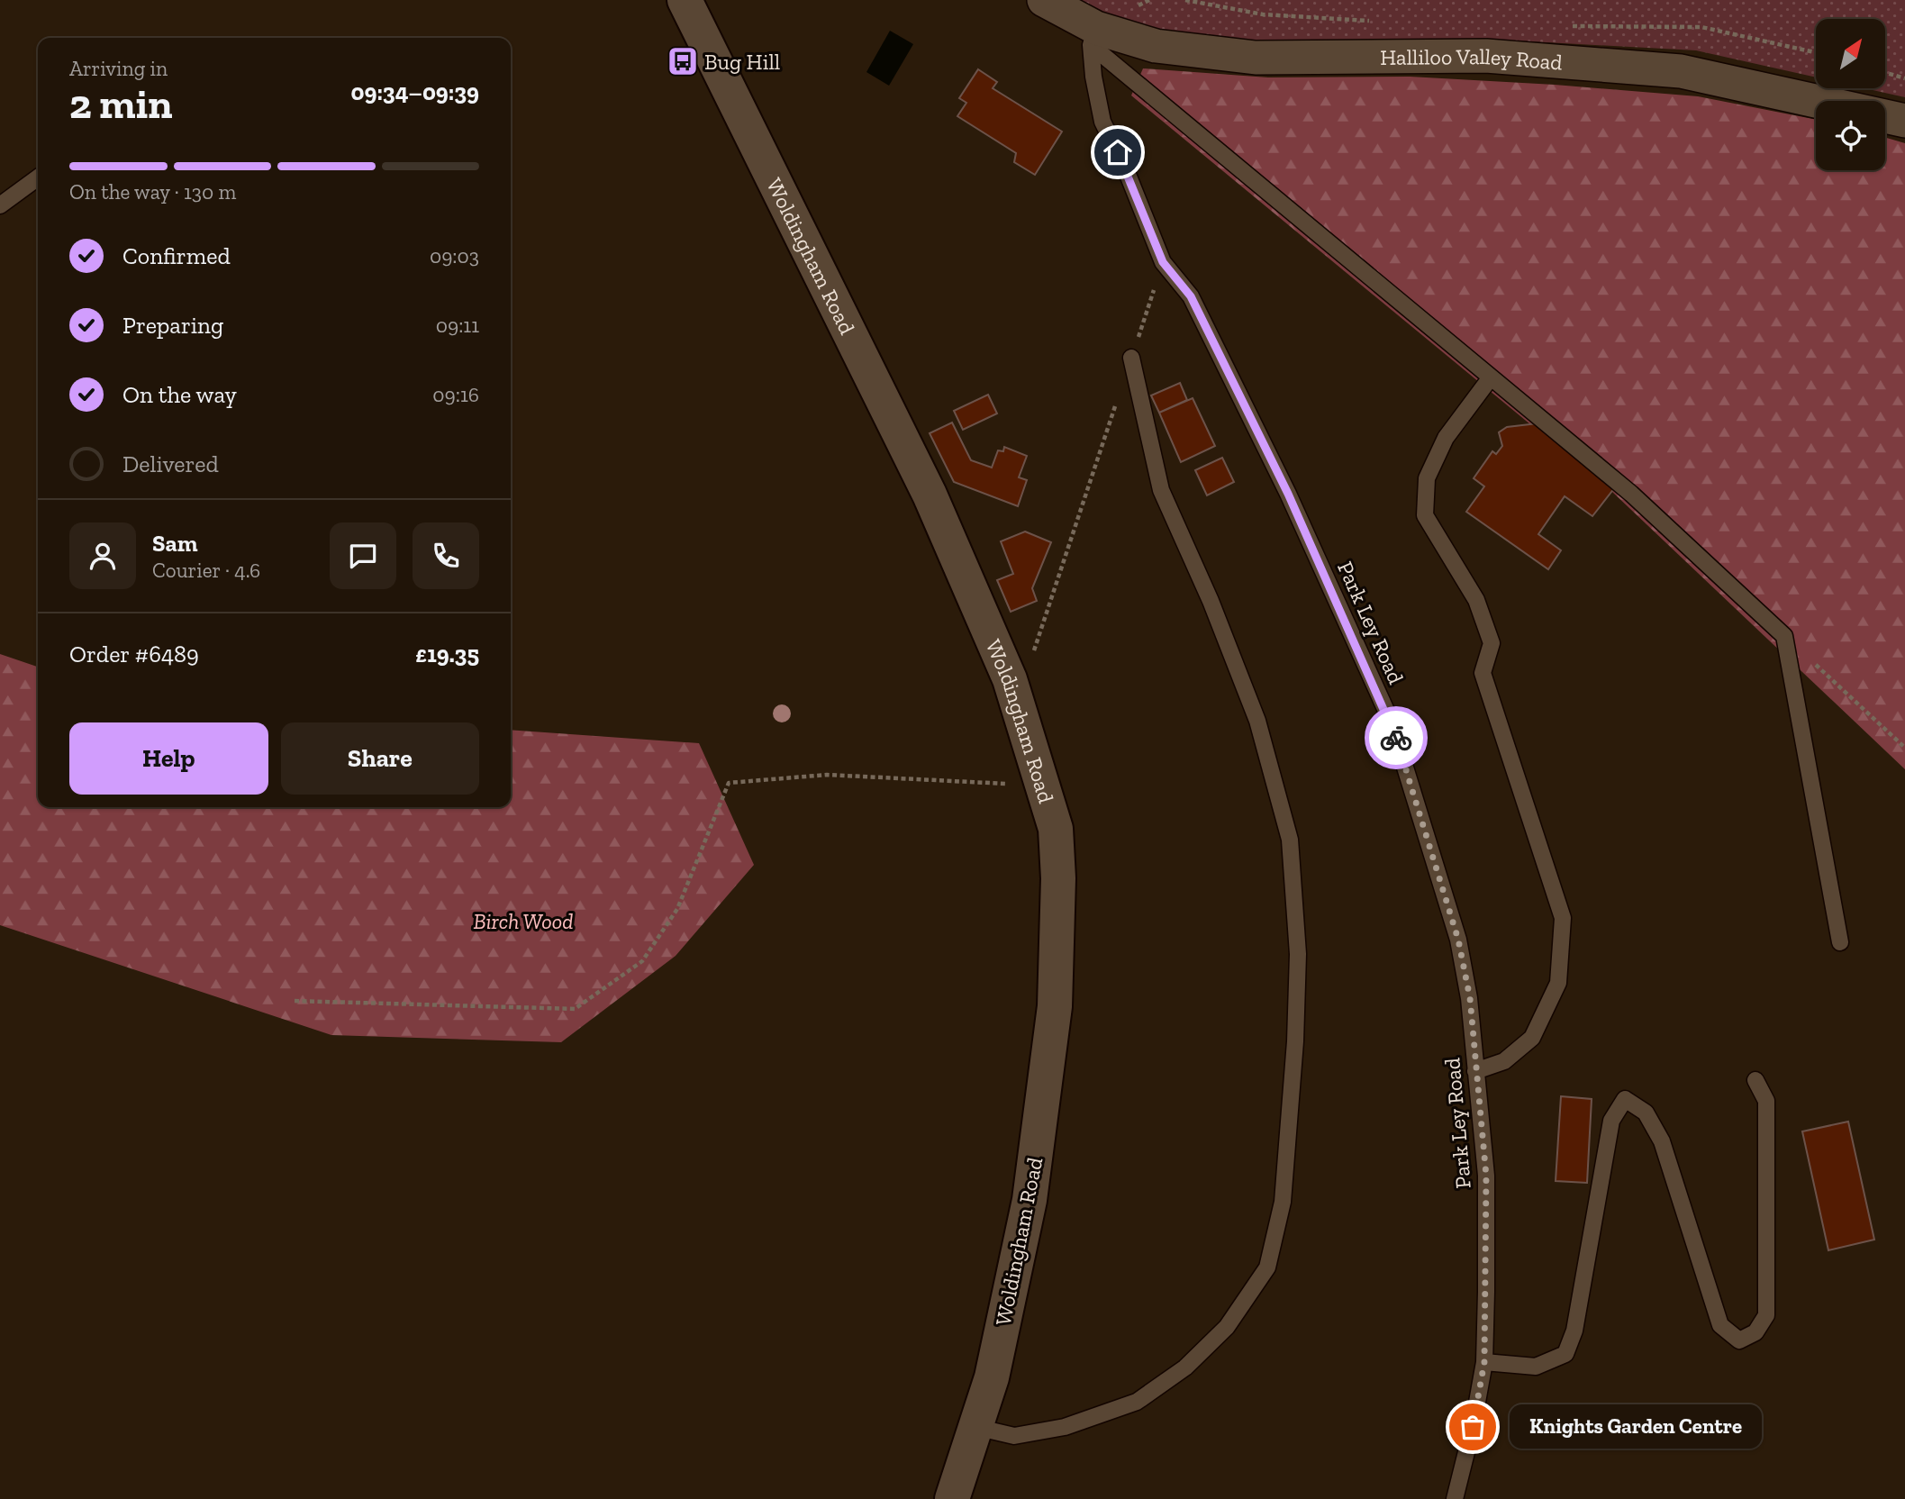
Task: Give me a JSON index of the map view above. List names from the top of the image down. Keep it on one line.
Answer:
{"streets":{"street":["Halliloo Valley Road","Woldingham Road"],"lane":["Park Ley Road"]},"crossings":[["Halliloo Valley Road","Park Ley Road"]],"parks":["Birch Wood"],"places":{"bus stop":["Bug Hill"],"other":["Knights Garden Centre"]},"north":"top right","page":{"heading":["2 min","Arriving in","09:34–09:39"],"panel":["Sam","Courier · 4.6","Order #6489","£19.35"],"bar":"On the way · 130 m","list":[["Confirmed","09:03"],["Preparing","09:11"],["On the way","09:16"],"Delivered"],"buttons":["Help","Share"],"bubble":"Knights Garden Centre"}}
